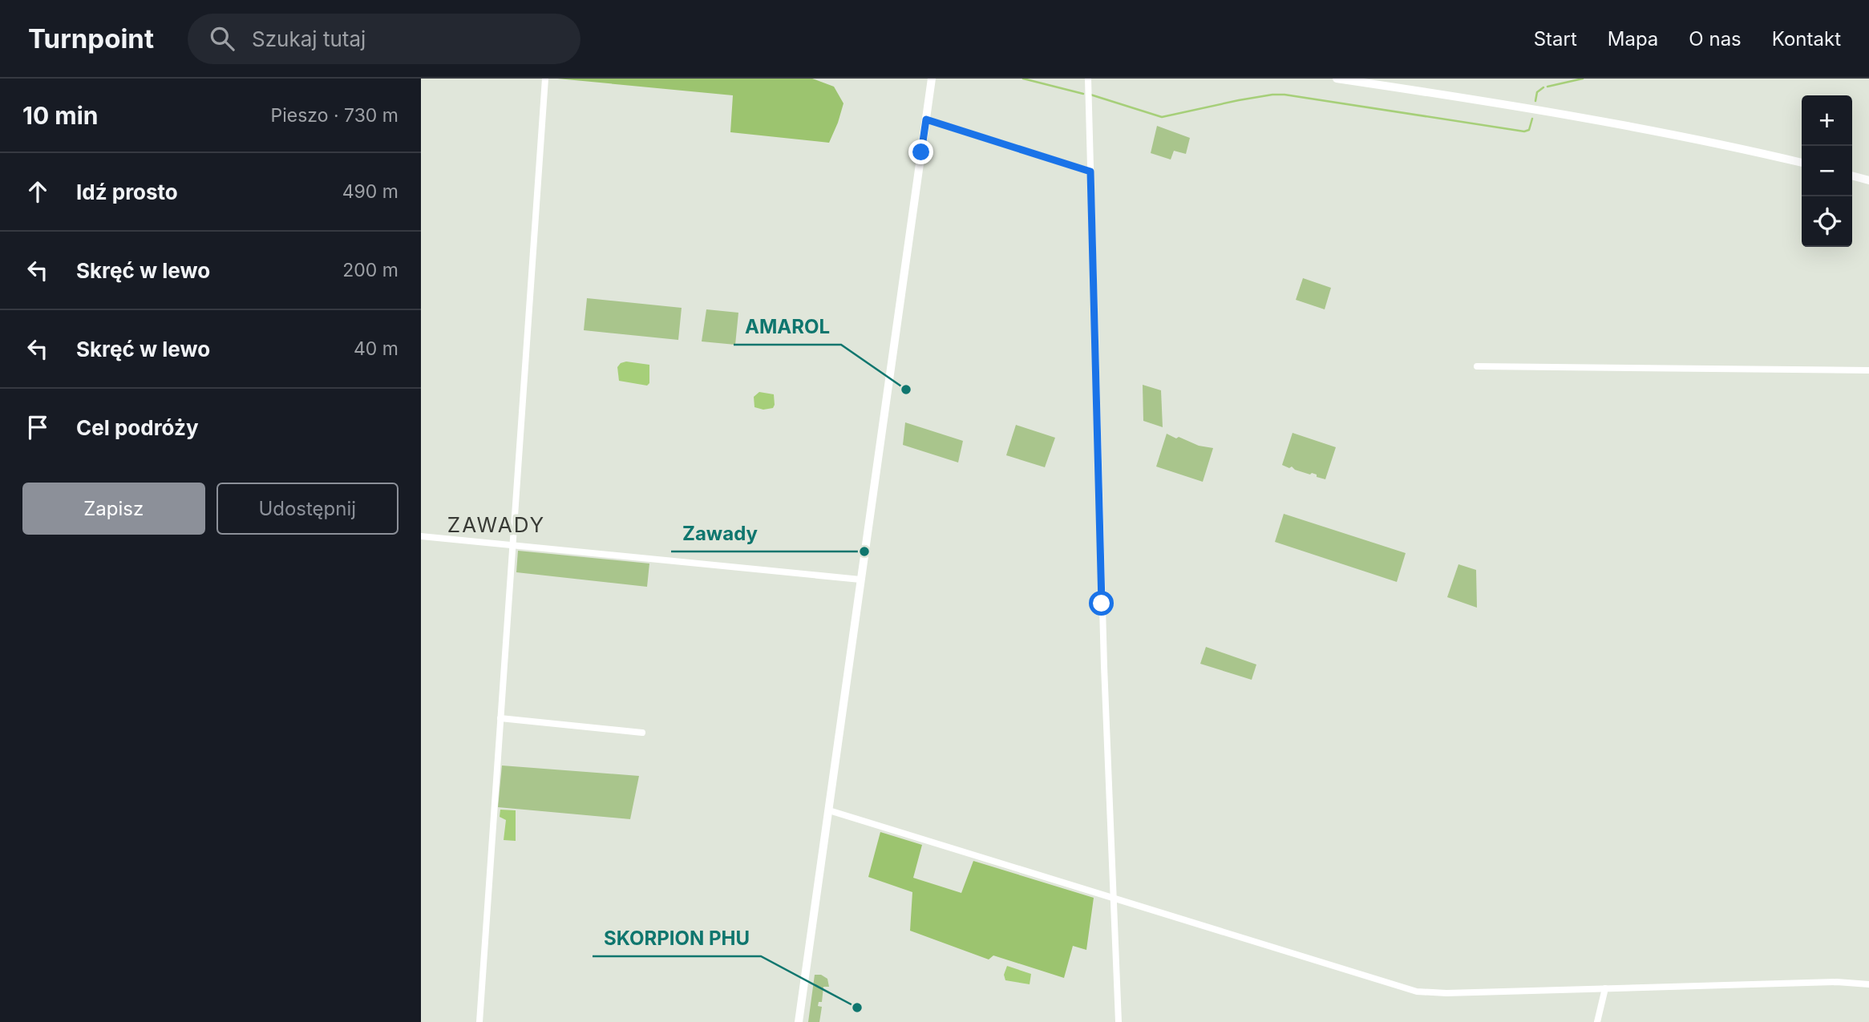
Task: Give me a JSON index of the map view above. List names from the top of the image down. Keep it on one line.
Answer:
{"districts":["ZAWADY"],"places":["AMAROL","Zawady","SKORPION PHU"],"page":{"header":"Turnpoint","search":"Szukaj tutaj","nav":["Start","Mapa","O nas","Kontakt"],"heading":["10 min","Pieszo · 730 m"],"map_buttons":["+","−"],"list":[["Idź prosto","490 m"],["Skręć w lewo","200 m"],["Skręć w lewo","40 m"],"Cel podróży"],"buttons":["Zapisz","Udostępnij"]}}
